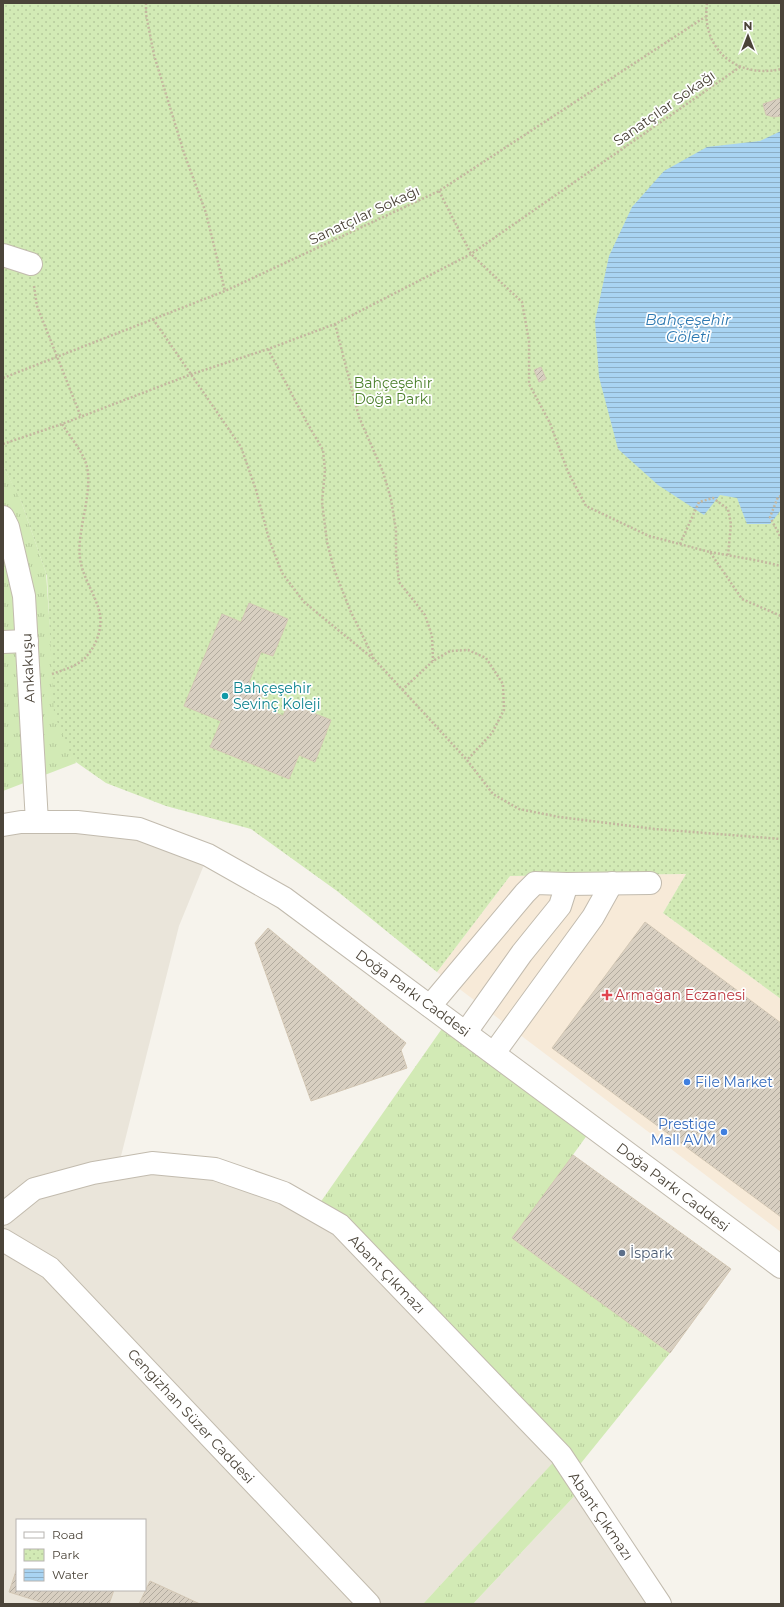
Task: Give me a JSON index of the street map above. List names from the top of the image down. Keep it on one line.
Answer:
{"streets":{"street":["Ankakuşu","Doğa Parkı Caddesi","Abant Çıkmazı","Cengizhan Süzer Caddesi"],"path":["Sanatçılar Sokağı"]},"crossings":[["Ankakuşu","Doğa Parkı Caddesi"]],"water":["Bahçeşehir Göleti"],"parks":["Bahçeşehir Doğa Parkı"],"places":{"other":["Bahçeşehir Sevinç Koleji","File Market","Prestige Mall AVM","İspark"],"health":["Armağan Eczanesi"]},"legend":["Road","Park","Water"],"north":"top"}
